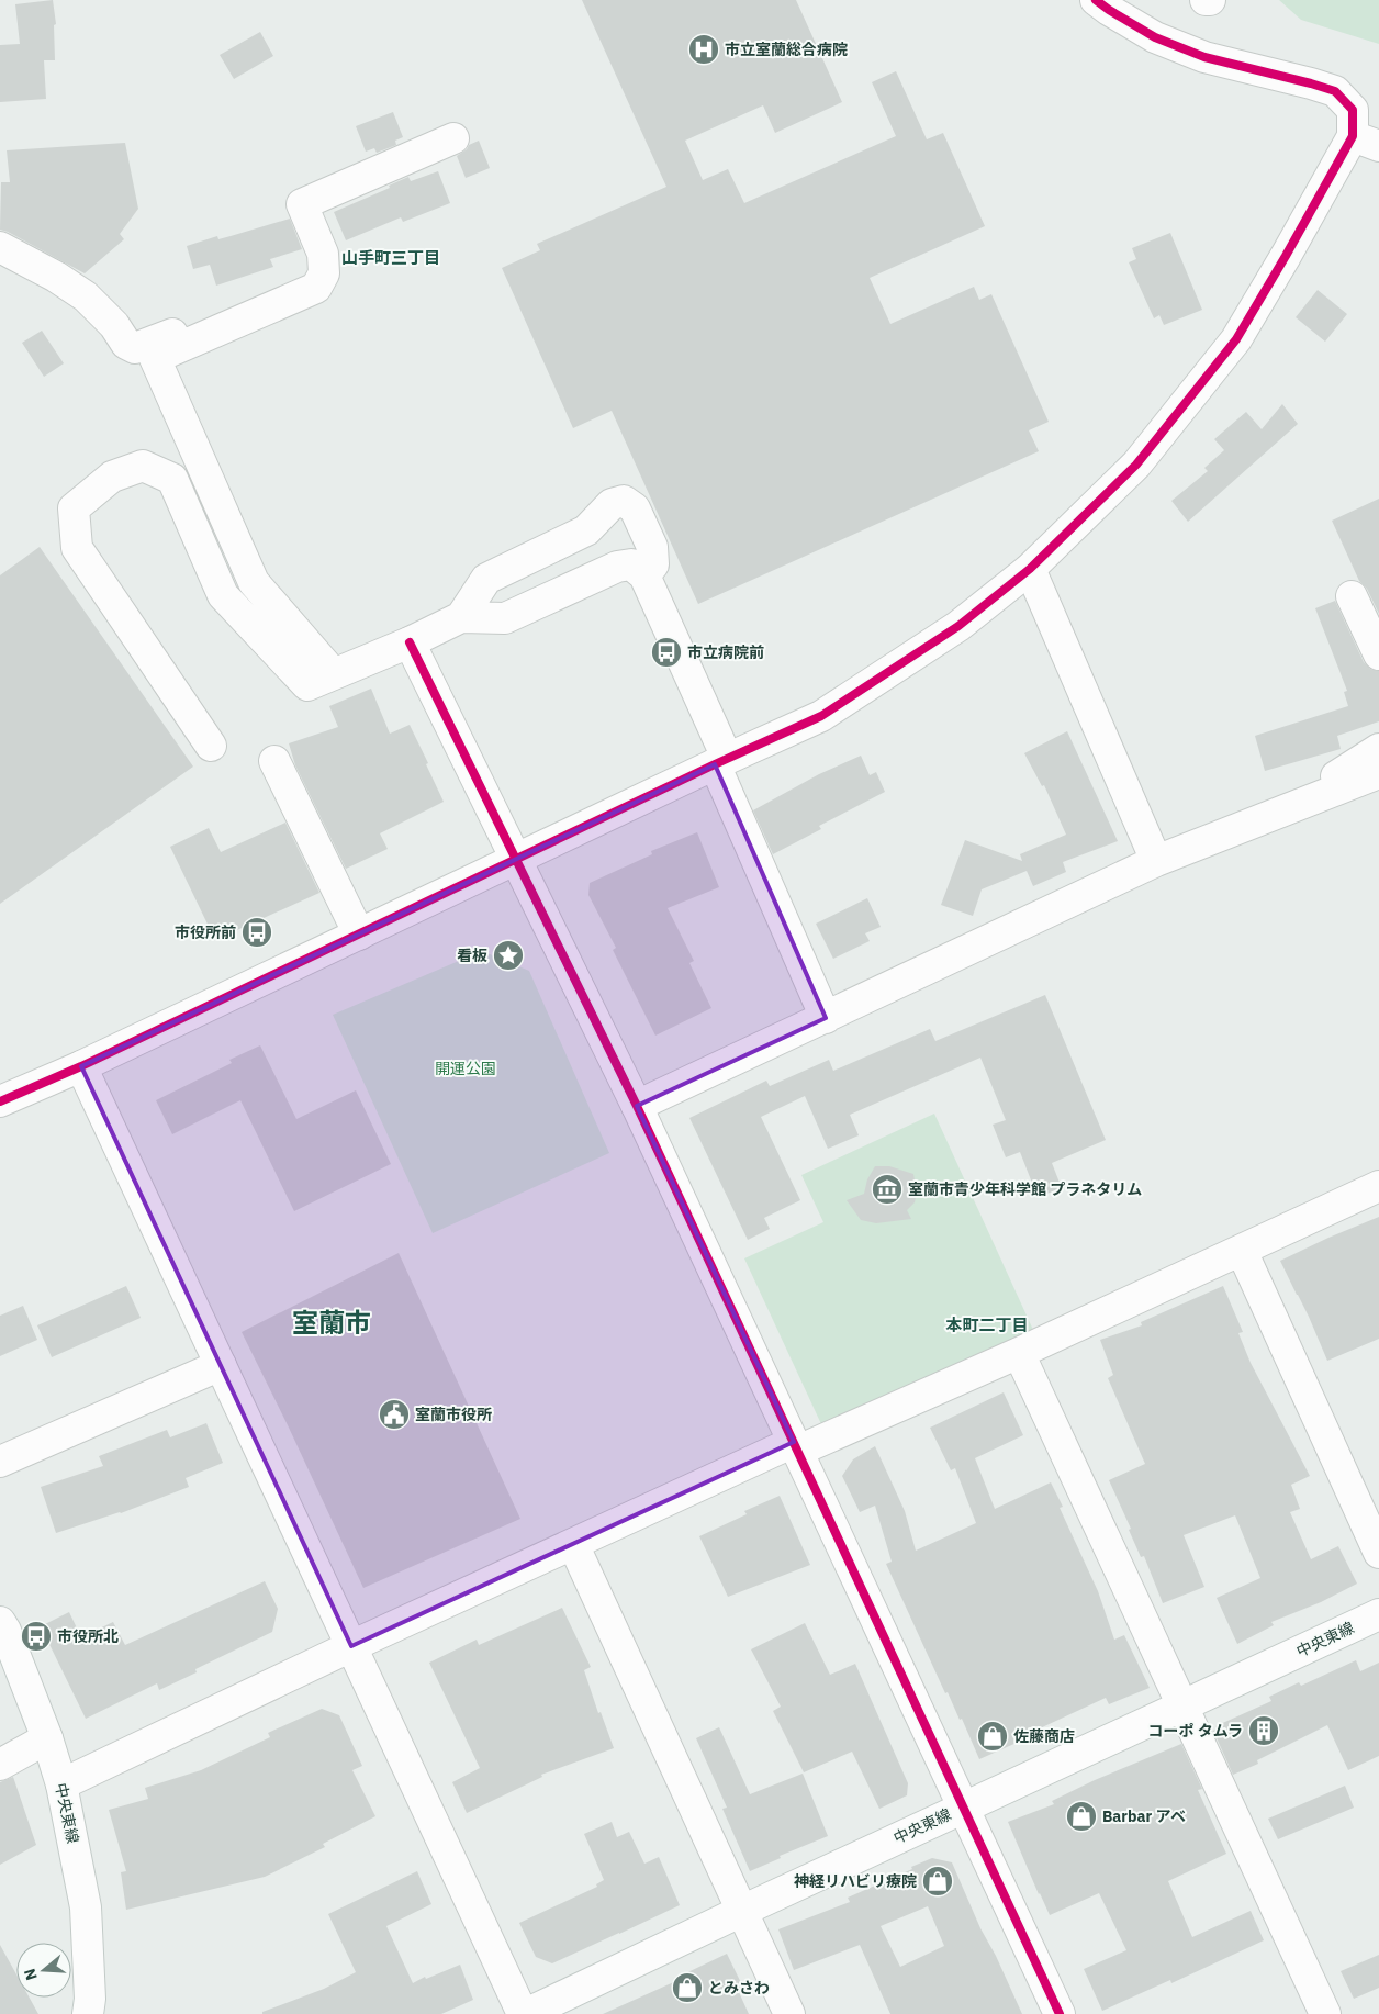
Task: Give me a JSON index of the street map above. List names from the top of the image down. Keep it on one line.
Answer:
{"streets":{"street":["中央東線"]},"districts":["山手町三丁目","室蘭市","本町二丁目"],"parks":["開運公園"],"places":{"hospital":["市立室蘭総合病院"],"bus stop":["市立病院前","市役所前","市役所北"],"place":["看板"],"museum":["室蘭市青少年科学館 プラネタリム"],"public building":["室蘭市役所"],"building":["コーポ タムラ"],"shop":["佐藤商店","Barbar アベ","神経リハビリ療院","とみさわ"]},"north":"left"}
